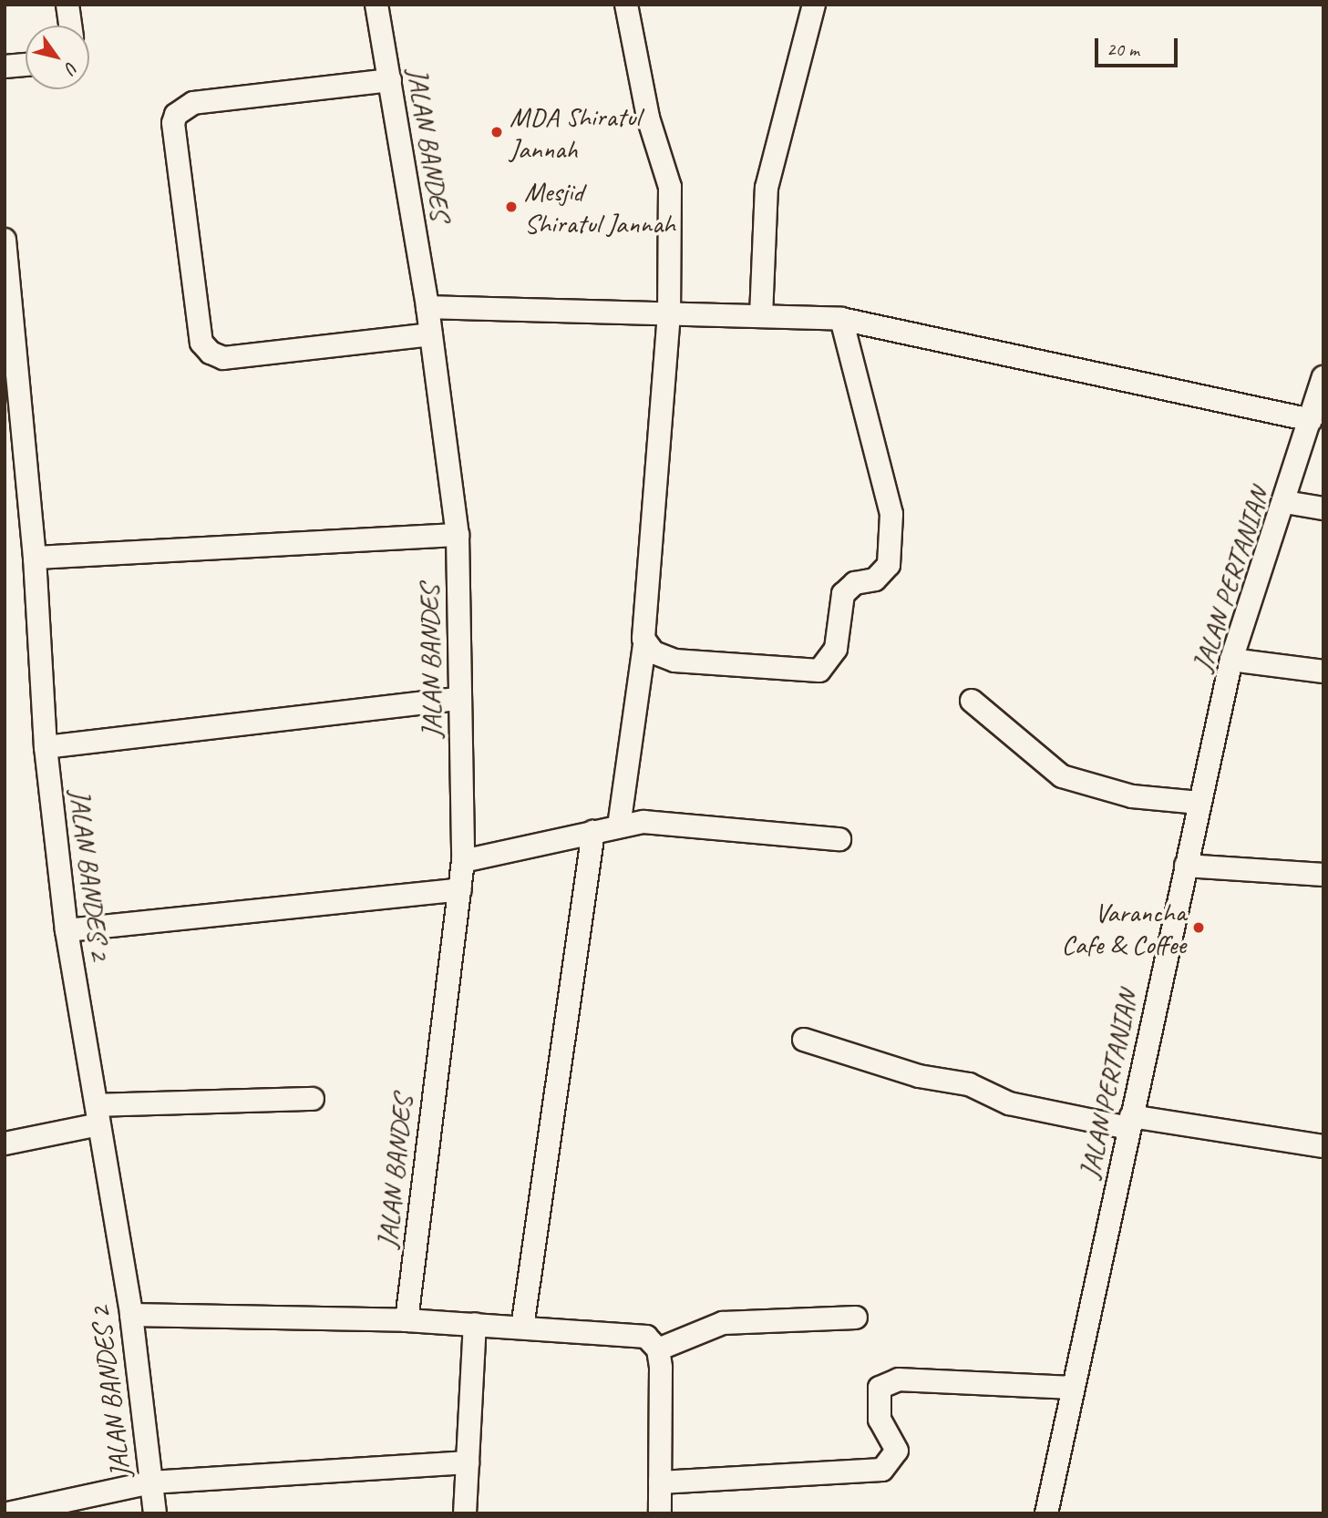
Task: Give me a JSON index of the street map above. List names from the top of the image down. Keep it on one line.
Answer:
{"streets":{"street":["JALAN BANDES","JALAN PERTANIAN","JALAN BANDES 2"]},"places":["MDA Shiratul Jannah","Mesjid Shiratul Jannah","Varancha Cafe & Coffee"],"scale_bar":"20 m","north":"bottom right"}
